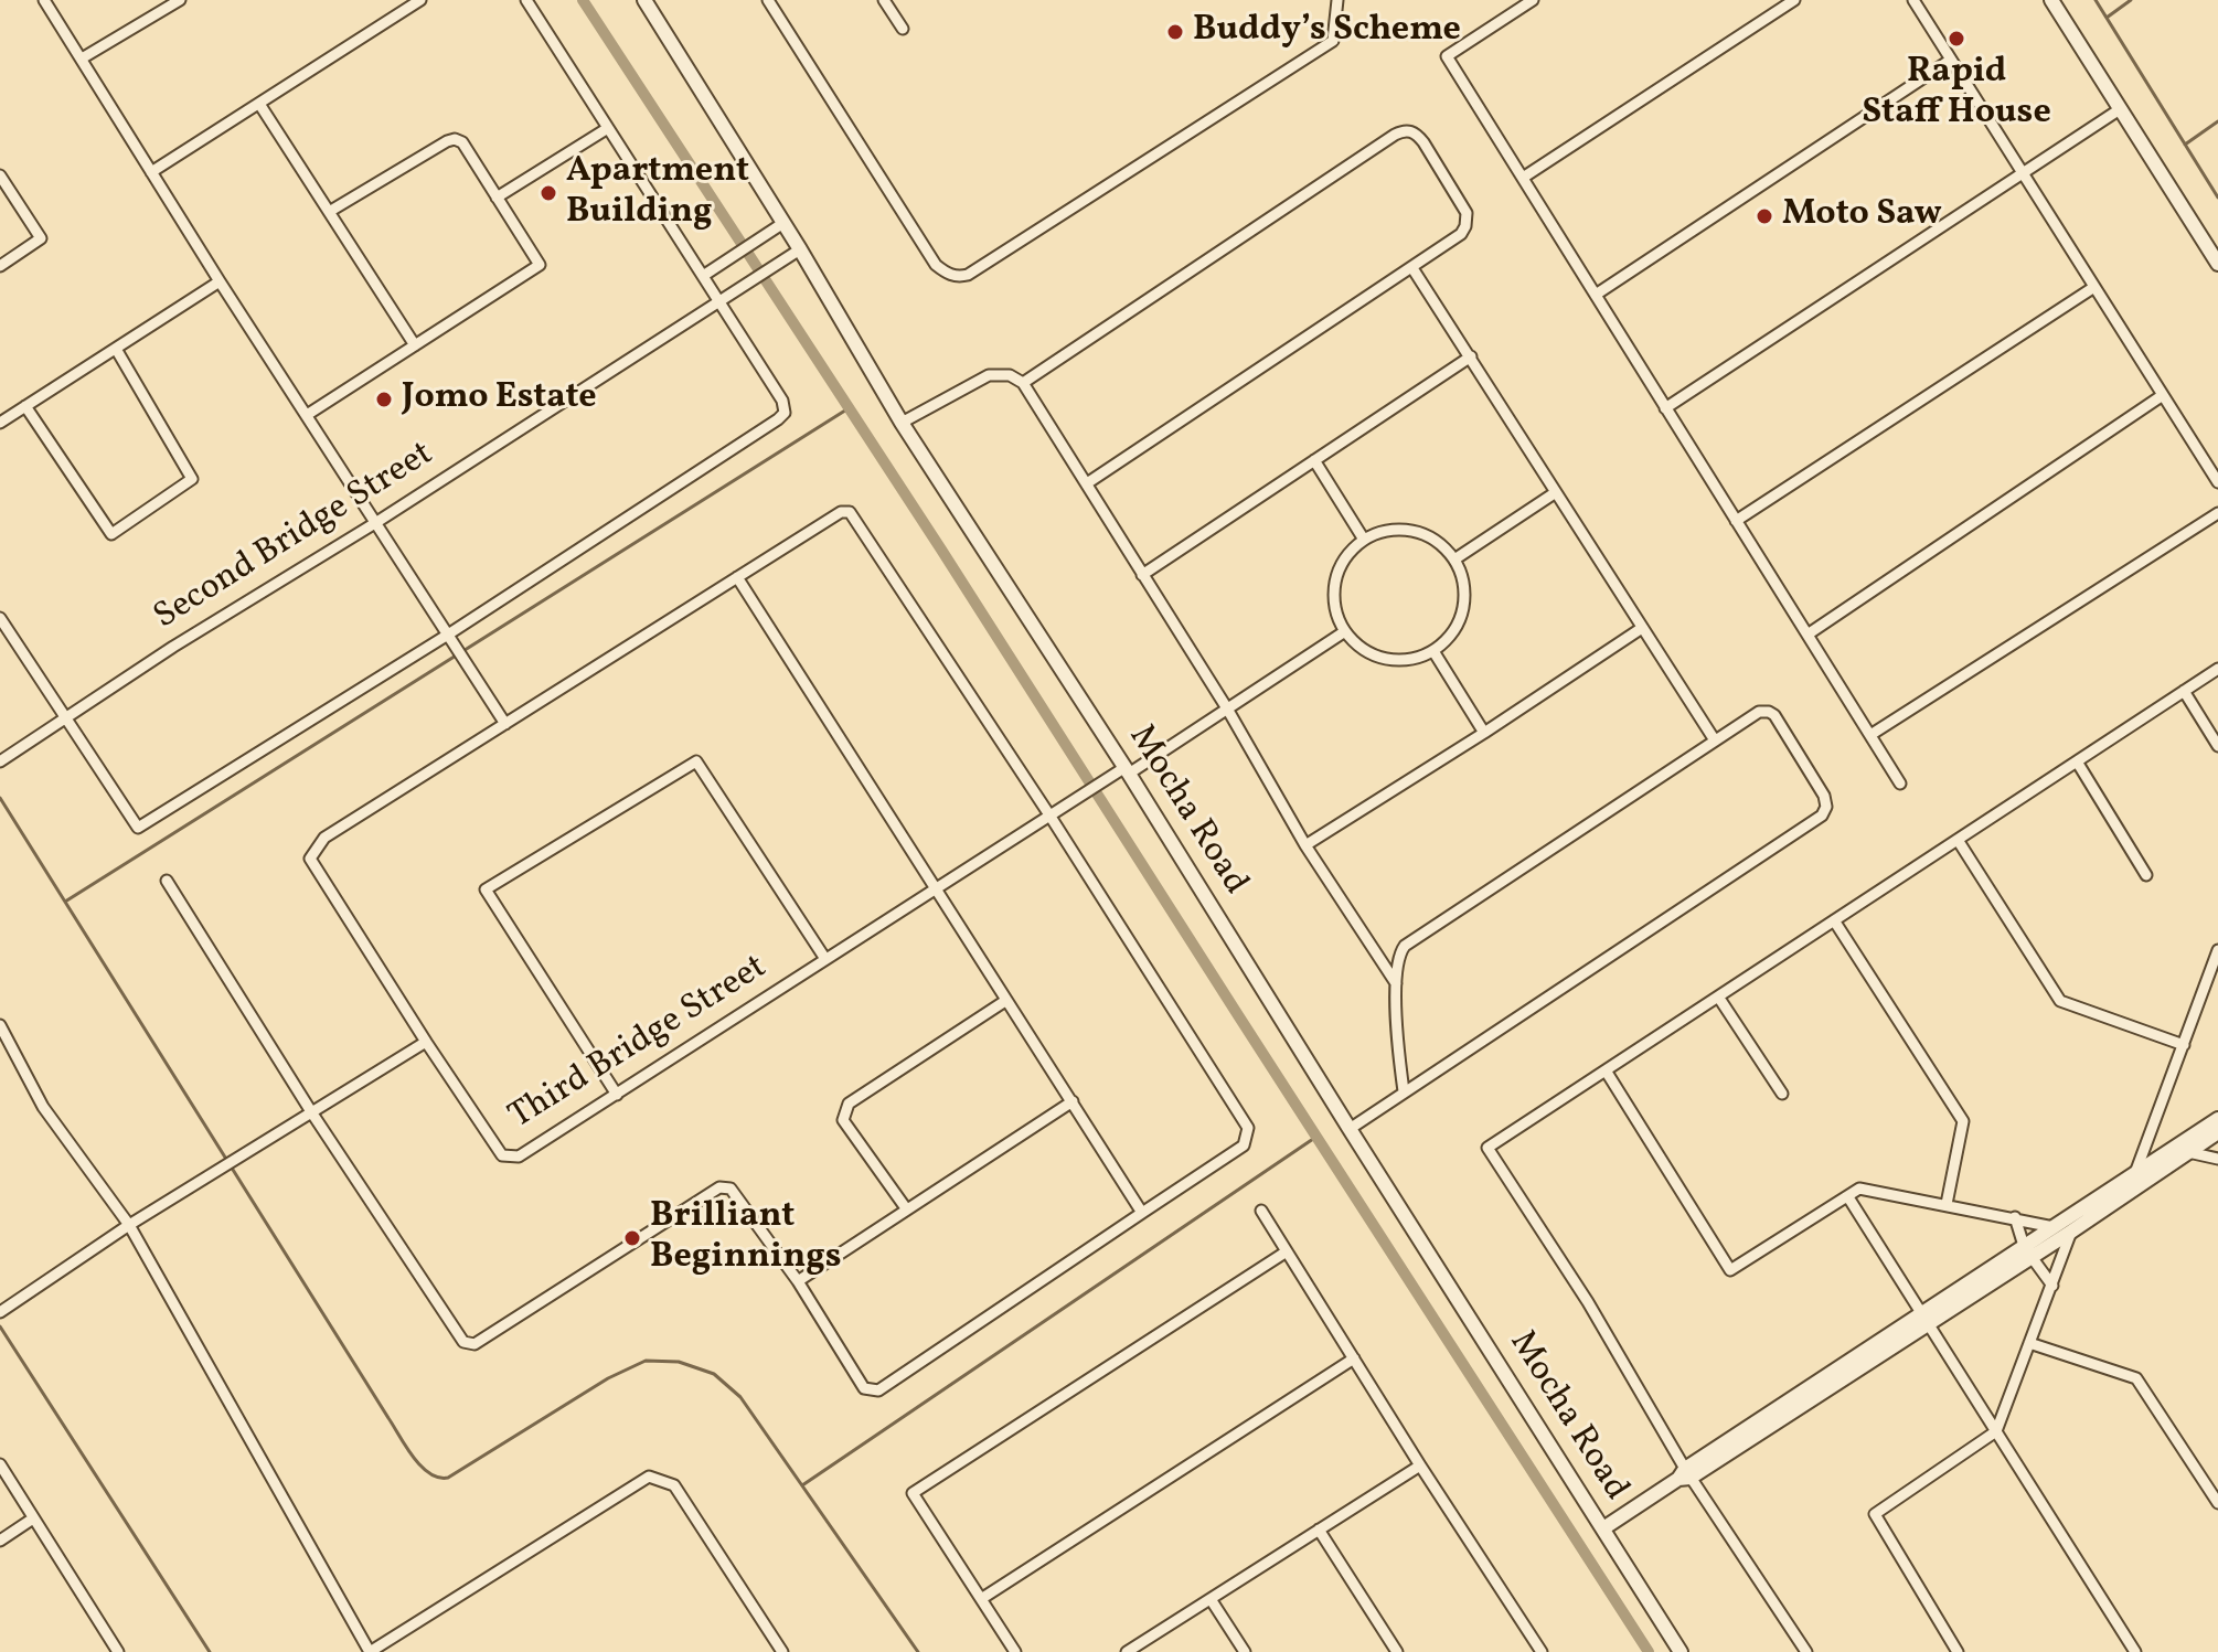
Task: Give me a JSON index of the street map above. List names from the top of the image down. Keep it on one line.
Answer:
{"streets":{"street":["Second Bridge Street","Mocha Road","Third Bridge Street"]},"crossings":[["Second Bridge Street","Mocha Road"],["Mocha Road","Third Bridge Street"]],"places":["Buddy’s Scheme","Rapid Staff House","Apartment Building","Moto Saw","Jomo Estate","Brilliant Beginnings"]}
